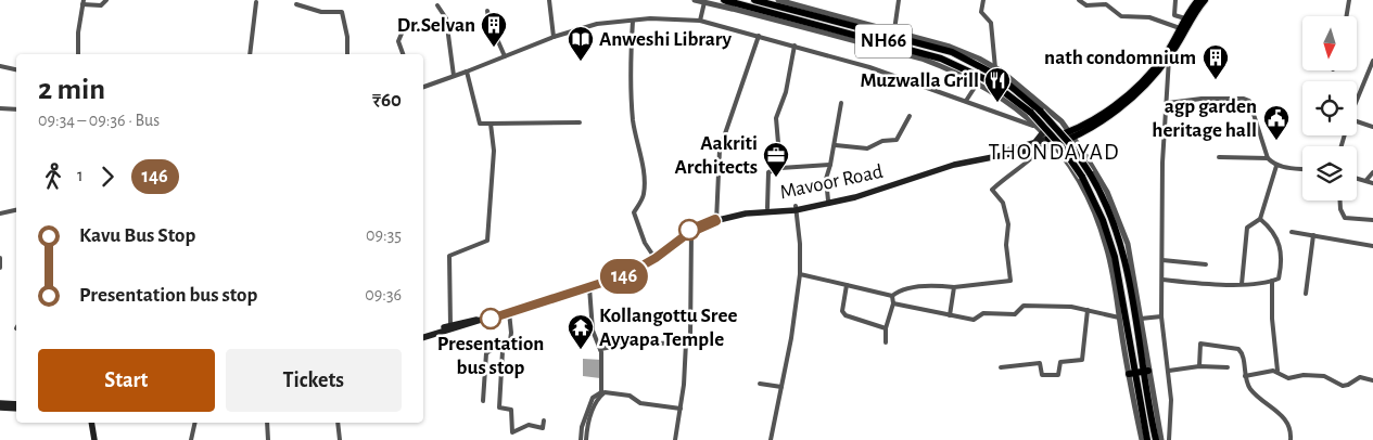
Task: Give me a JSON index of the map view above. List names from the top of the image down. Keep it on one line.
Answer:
{"streets":{"main road":["NH66","Mavoor Road"]},"districts":["THONDAYAD"],"places":{"building":["Dr.Selvan","nath condomnium"],"library":["Anweshi Library"],"restaurant":["Muzwalla Grill"],"public building":["agp garden heritage hall"],"office":["Aakriti Architects"],"other":["Presentation bus stop"],"temple":["Kollangottu Sree Ayyapa Temple"]},"lines":["bus line 146"],"north":"bottom","page":{"on_map":"146","heading":["2 min","09:34 – 09:36 · Bus","₹60"],"legs":["1","146"],"list":[{"name":"Kavu Bus Stop","value":"09:35"},{"name":"Presentation bus stop","value":"09:36"}],"buttons":["Start","Tickets"]}}
